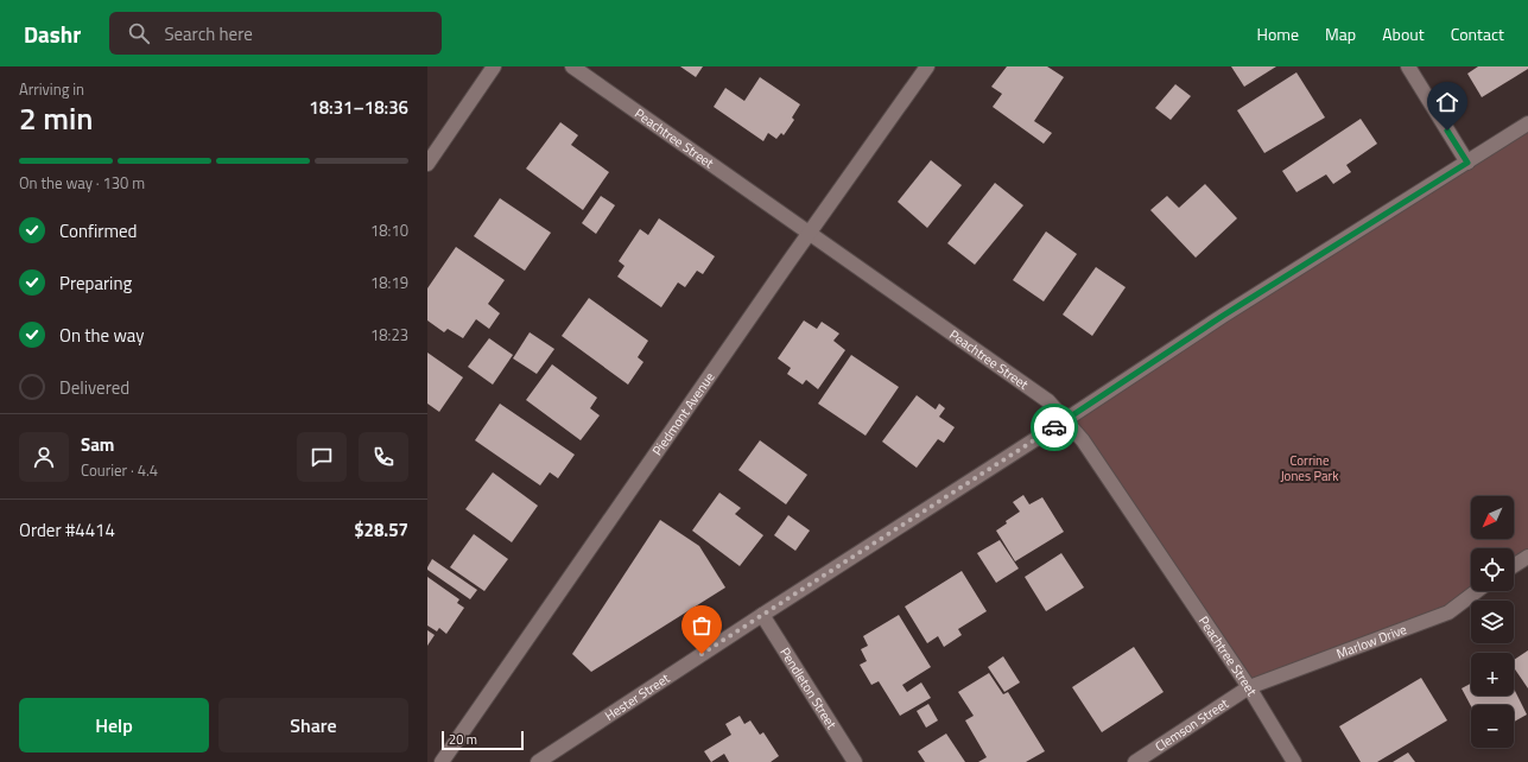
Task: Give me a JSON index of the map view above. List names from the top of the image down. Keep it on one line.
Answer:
{"streets":{"street":["Peachtree Street","Piedmont Avenue","Marlow Drive","Pendleton Street","Hester Street","Clemson Street"]},"crossings":[["Peachtree Street","Piedmont Avenue"],["Peachtree Street","Marlow Drive"],["Peachtree Street","Hester Street"],["Peachtree Street","Clemson Street"],["Marlow Drive","Clemson Street"],["Pendleton Street","Hester Street"]],"parks":["Corrine Jones Park"],"scale_bar":"20 m","north":"bottom left","page":{"header":"Dashr","search":"Search here","nav":["Home","Map","About","Contact"],"heading":["2 min","Arriving in","18:31–18:36"],"panel":["Sam","Courier · 4.4","Order #4414","$28.57"],"bar":"On the way · 130 m","list":[["Confirmed","18:10"],["Preparing","18:19"],["On the way","18:23"],"Delivered"],"map_buttons":["+","−"],"buttons":["Help","Share"],"scale":"20 m"}}
